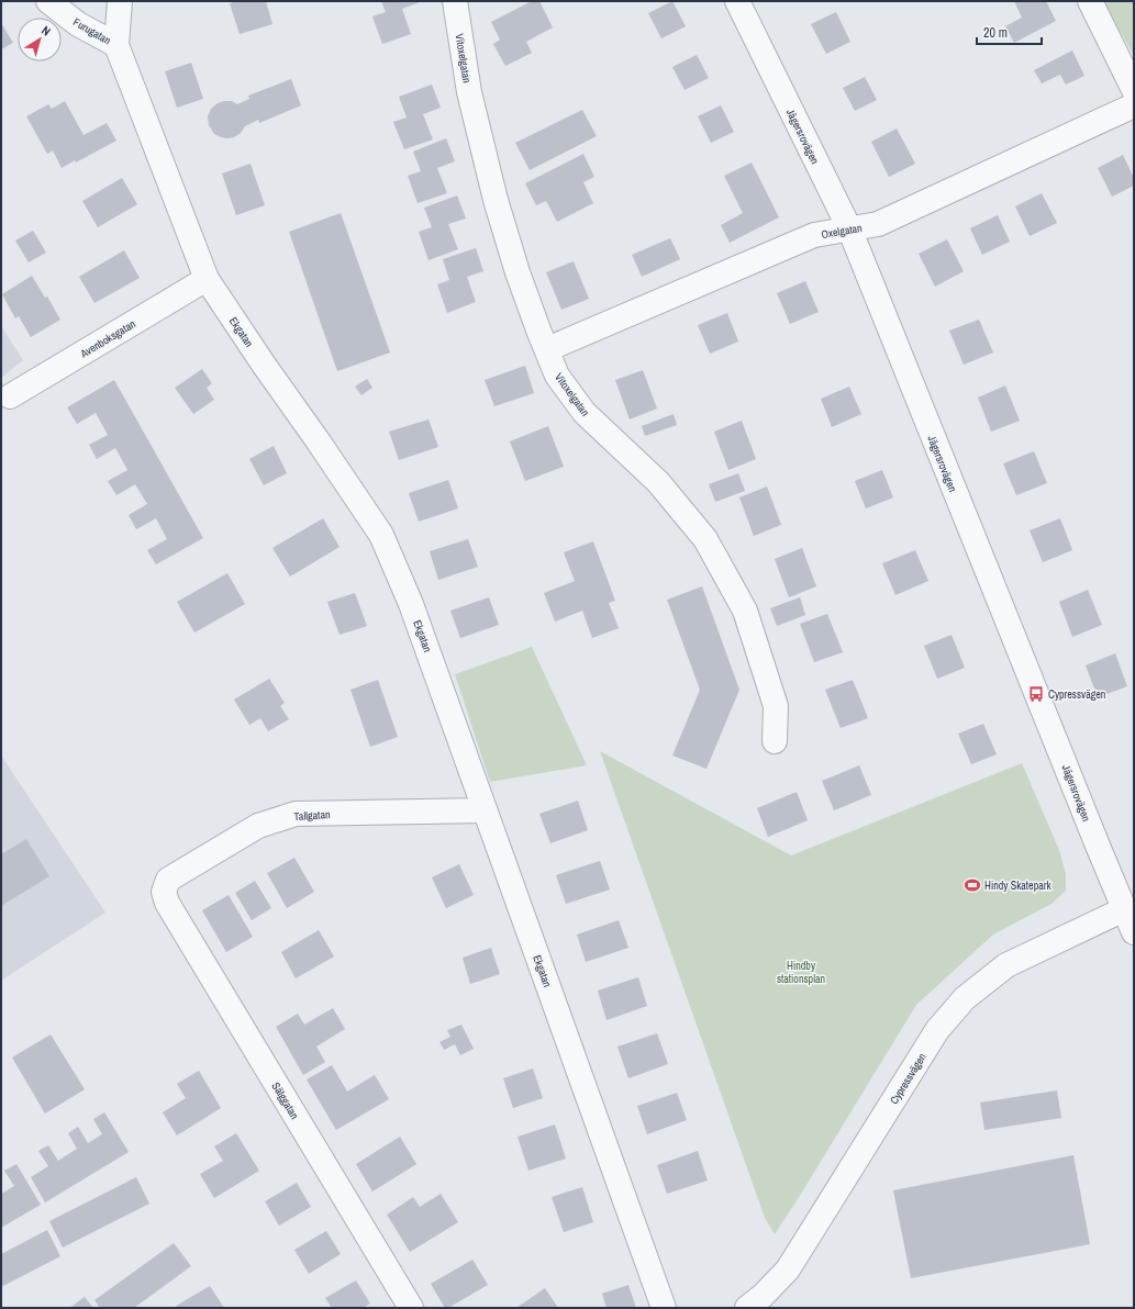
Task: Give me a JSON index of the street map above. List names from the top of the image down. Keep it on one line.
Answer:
{"streets":{"street":["Furugatan","Vitoxelgatan","Jägersrovägen","Oxelgatan","Ekgatan","Avenboksgatan","Tallgatan","Cypressvägen","Sälggatan"]},"crossings":[["Furugatan","Ekgatan"],["Vitoxelgatan","Oxelgatan"],["Jägersrovägen","Oxelgatan"],["Jägersrovägen","Cypressvägen"],["Ekgatan","Avenboksgatan"],["Ekgatan","Tallgatan"],["Tallgatan","Sälggatan"]],"parks":["Hindby stationsplan"],"places":{"bus stop":["Cypressvägen"],"sports":["Hindy Skatepark"]},"scale_bar":"20 m","north":"top right"}
